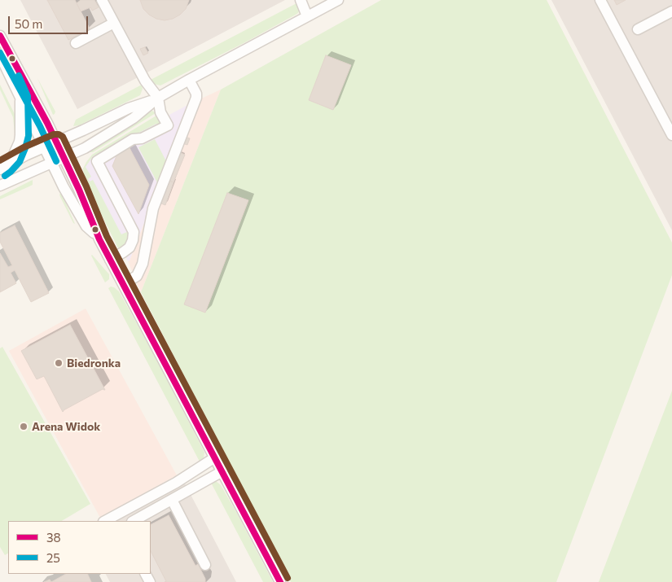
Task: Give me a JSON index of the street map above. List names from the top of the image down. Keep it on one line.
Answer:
{"places":["Biedronka","Arena Widok"],"lines":["transit line 38","transit line 25"],"legend":["38","25"],"scale_bar":"50 m"}
